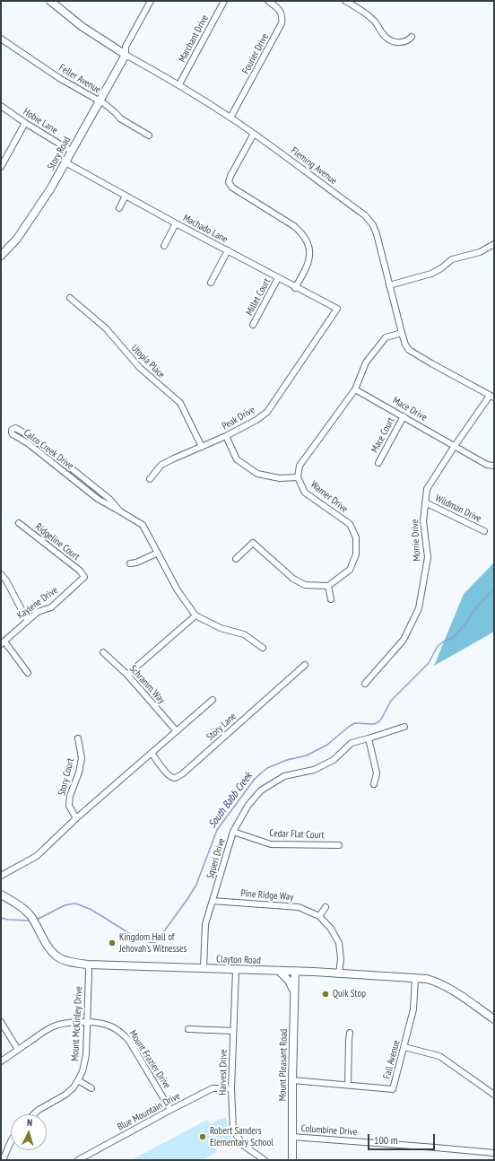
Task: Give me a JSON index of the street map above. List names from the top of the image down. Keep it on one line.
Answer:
{"streets":{"street":["Marchant Drive","Fourier Drive","Feller Avenue","Hobie Lane","Story Road","Fleming Avenue","Machado Lane","Millet Court","Utopia Place","Mace Drive","Peak Drive","Mace Court","Calco Creek Drive","Warner Drive","Wildman Drive","Morrie Drive","Ridgeline Court","Kaylene Drive","Schramm Way","Story Lane","Story Court","Cedar Flat Court","Squeri Drive","Pine Ridge Way","Clayton Road","Mount McKinley Drive","Mount Frazier Drive","Fall Avenue","Mount Pleasant Road","Harvest Drive","Blue Mountain Drive","Columbine Drive"]},"crossings":[["Marchant Drive","Fleming Avenue"],["Fourier Drive","Fleming Avenue"],["Feller Avenue","Story Road"],["Hobie Lane","Story Road"],["Story Road","Fleming Avenue"],["Story Road","Machado Lane"],["Fleming Avenue","Warner Drive"],["Fleming Avenue","Morrie Drive"],["Machado Lane","Millet Court"],["Machado Lane","Peak Drive"],["Utopia Place","Peak Drive"],["Mace Drive","Mace Court"],["Mace Drive","Warner Drive"],["Mace Drive","Morrie Drive"],["Wildman Drive","Morrie Drive"],["Ridgeline Court","Kaylene Drive"],["Cedar Flat Court","Squeri Drive"],["Squeri Drive","Pine Ridge Way"],["Squeri Drive","Clayton Road"],["Pine Ridge Way","Clayton Road"],["Clayton Road","Mount McKinley Drive"],["Clayton Road","Fall Avenue"],["Clayton Road","Mount Pleasant Road"],["Clayton Road","Harvest Drive"],["Mount McKinley Drive","Mount Frazier Drive"],["Mount Frazier Drive","Blue Mountain Drive"],["Fall Avenue","Mount Pleasant Road"],["Mount Pleasant Road","Columbine Drive"],["Harvest Drive","Blue Mountain Drive"]],"water":["South Babb Creek"],"places":["Kingdom Hall of Jehovah’s Witnesses","Quik Stop","Robert Sanders Elementary School"],"scale_bar":"100 m","north":"top"}
